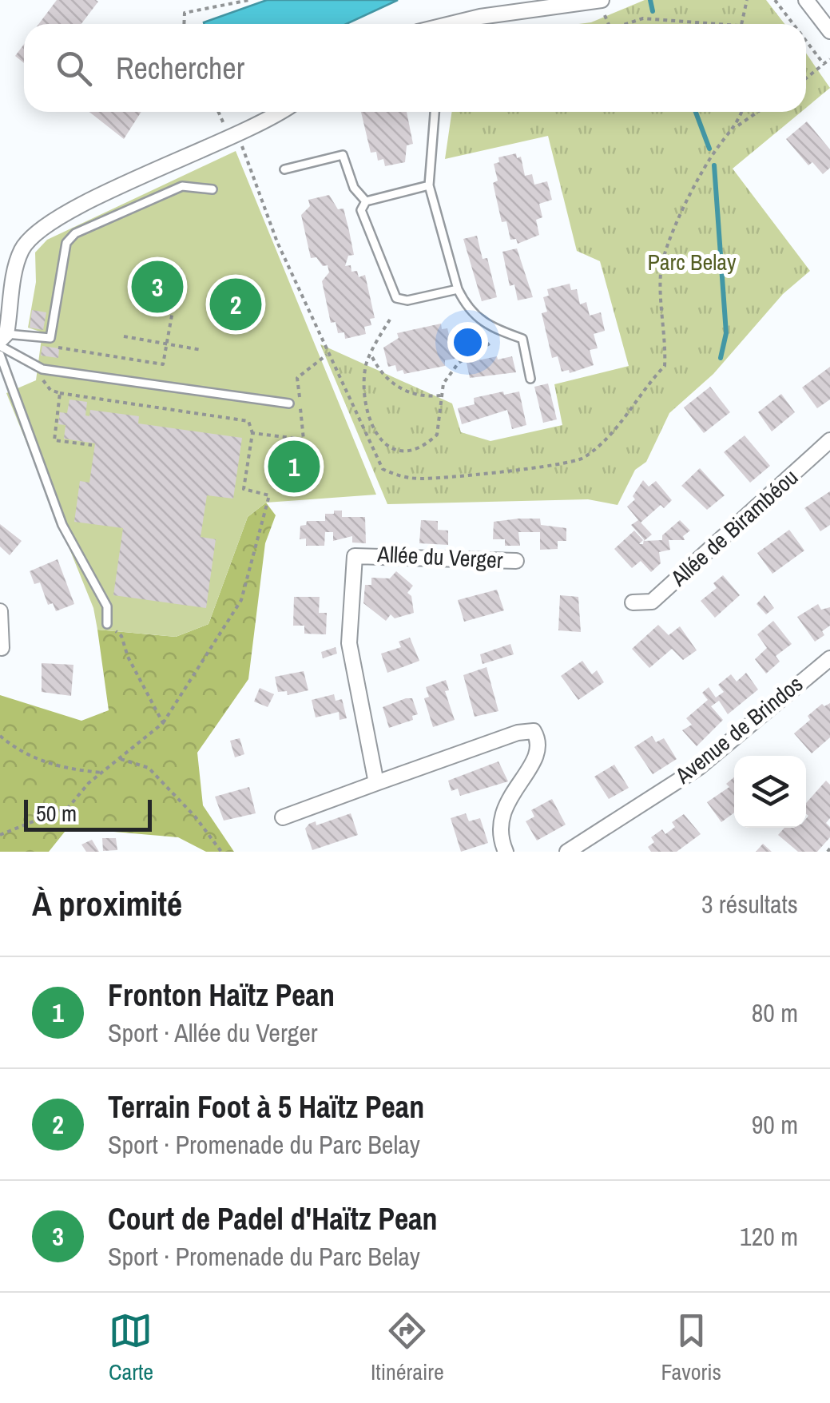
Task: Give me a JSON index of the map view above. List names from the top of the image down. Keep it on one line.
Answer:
{"streets":{"street":["Allée de Birambéou","Allée du Verger","Avenue de Brindos"]},"parks":["Parc Belay"],"scale_bar":"50 m","page":{"search":"Rechercher","pins":["3","2","1"],"scale":"50 m","heading":["À proximité","3 résultats"],"list":[{"mark":"1","name":"Fronton Haïtz Pean","note":"Sport · Allée du Verger","value":"80 m"},{"mark":"2","name":"Terrain Foot à 5 Haïtz Pean","note":"Sport · Promenade du Parc Belay","value":"90 m"},{"mark":"3","name":"Court de Padel d'Haïtz Pean","note":"Sport · Promenade du Parc Belay","value":"120 m"}],"nav":["Carte","Itinéraire","Favoris"]}}
